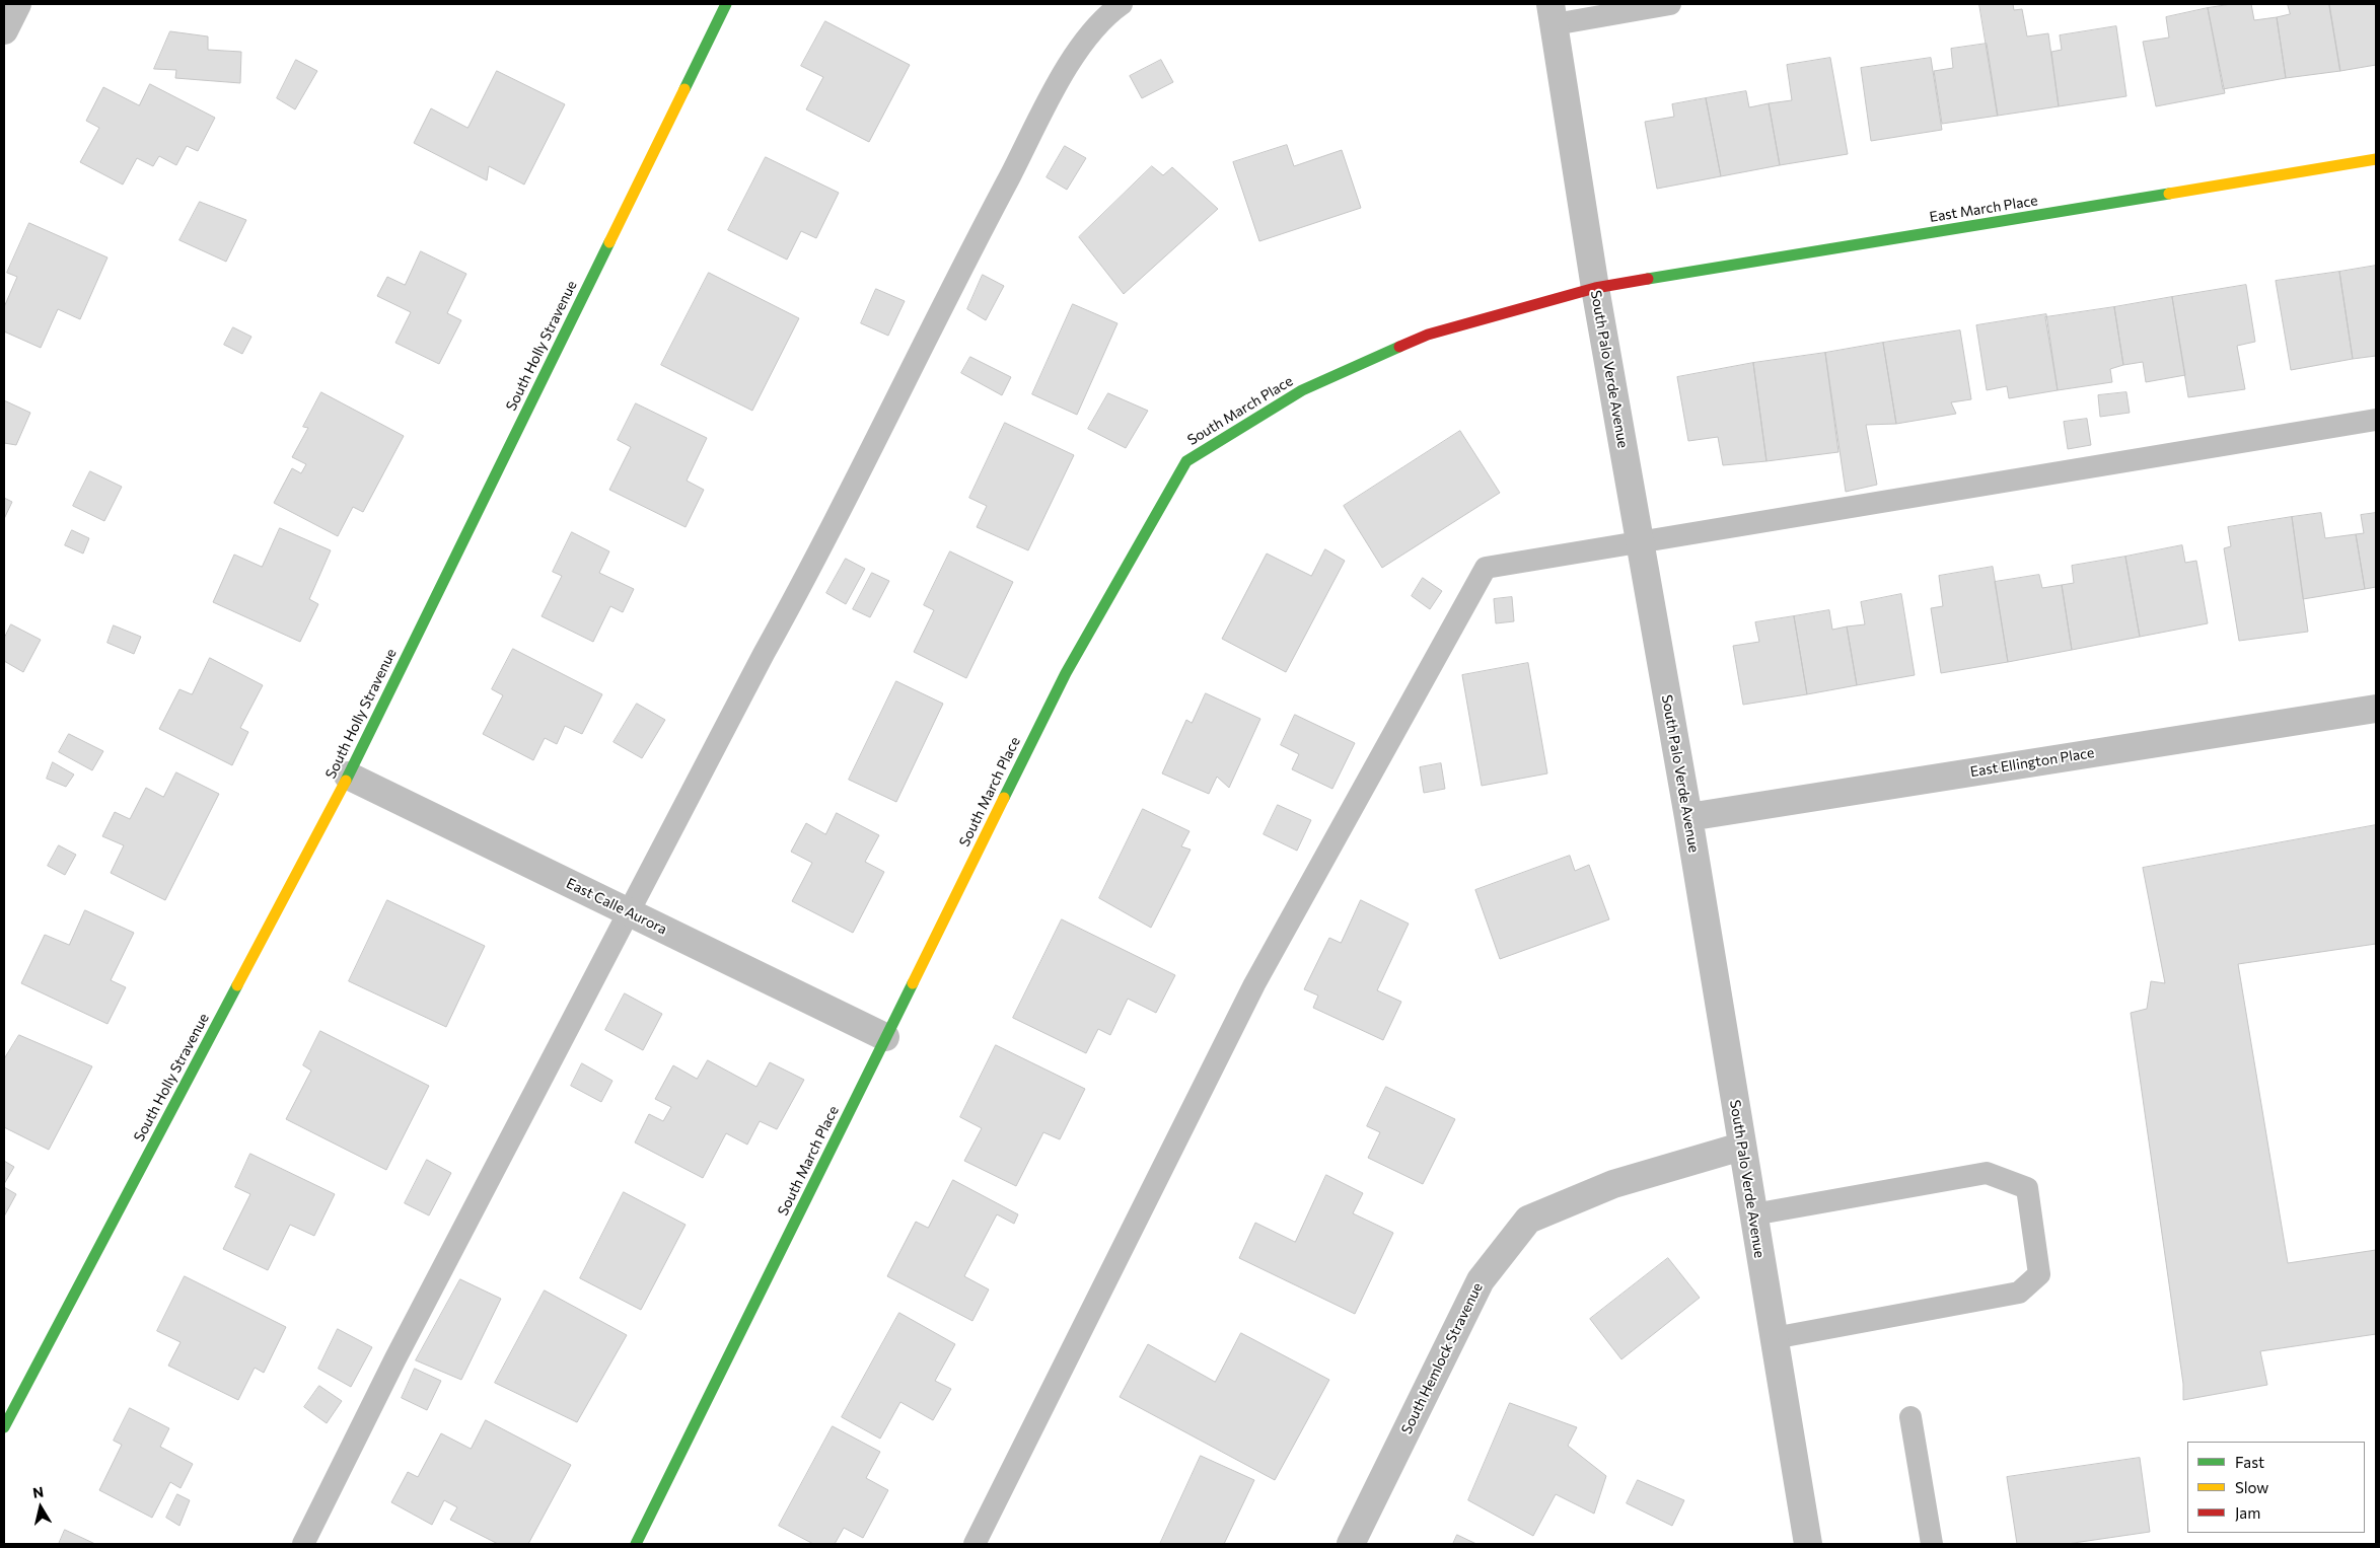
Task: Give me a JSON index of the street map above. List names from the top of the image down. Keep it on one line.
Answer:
{"streets":{"street":["East March Place","South Holly Stravenue","South Palo Verde Avenue","South March Place","East Ellington Place","East Calle Aurora","South Hemlock Stravenue"]},"crossings":[["East March Place","South Palo Verde Avenue"],["East March Place","South March Place"],["South Holly Stravenue","East Calle Aurora"],["South Palo Verde Avenue","South March Place"],["South Palo Verde Avenue","East Ellington Place"],["South Palo Verde Avenue","South Hemlock Stravenue"],["South March Place","East Calle Aurora"]],"legend":["Fast","Slow","Jam"],"north":"top"}
